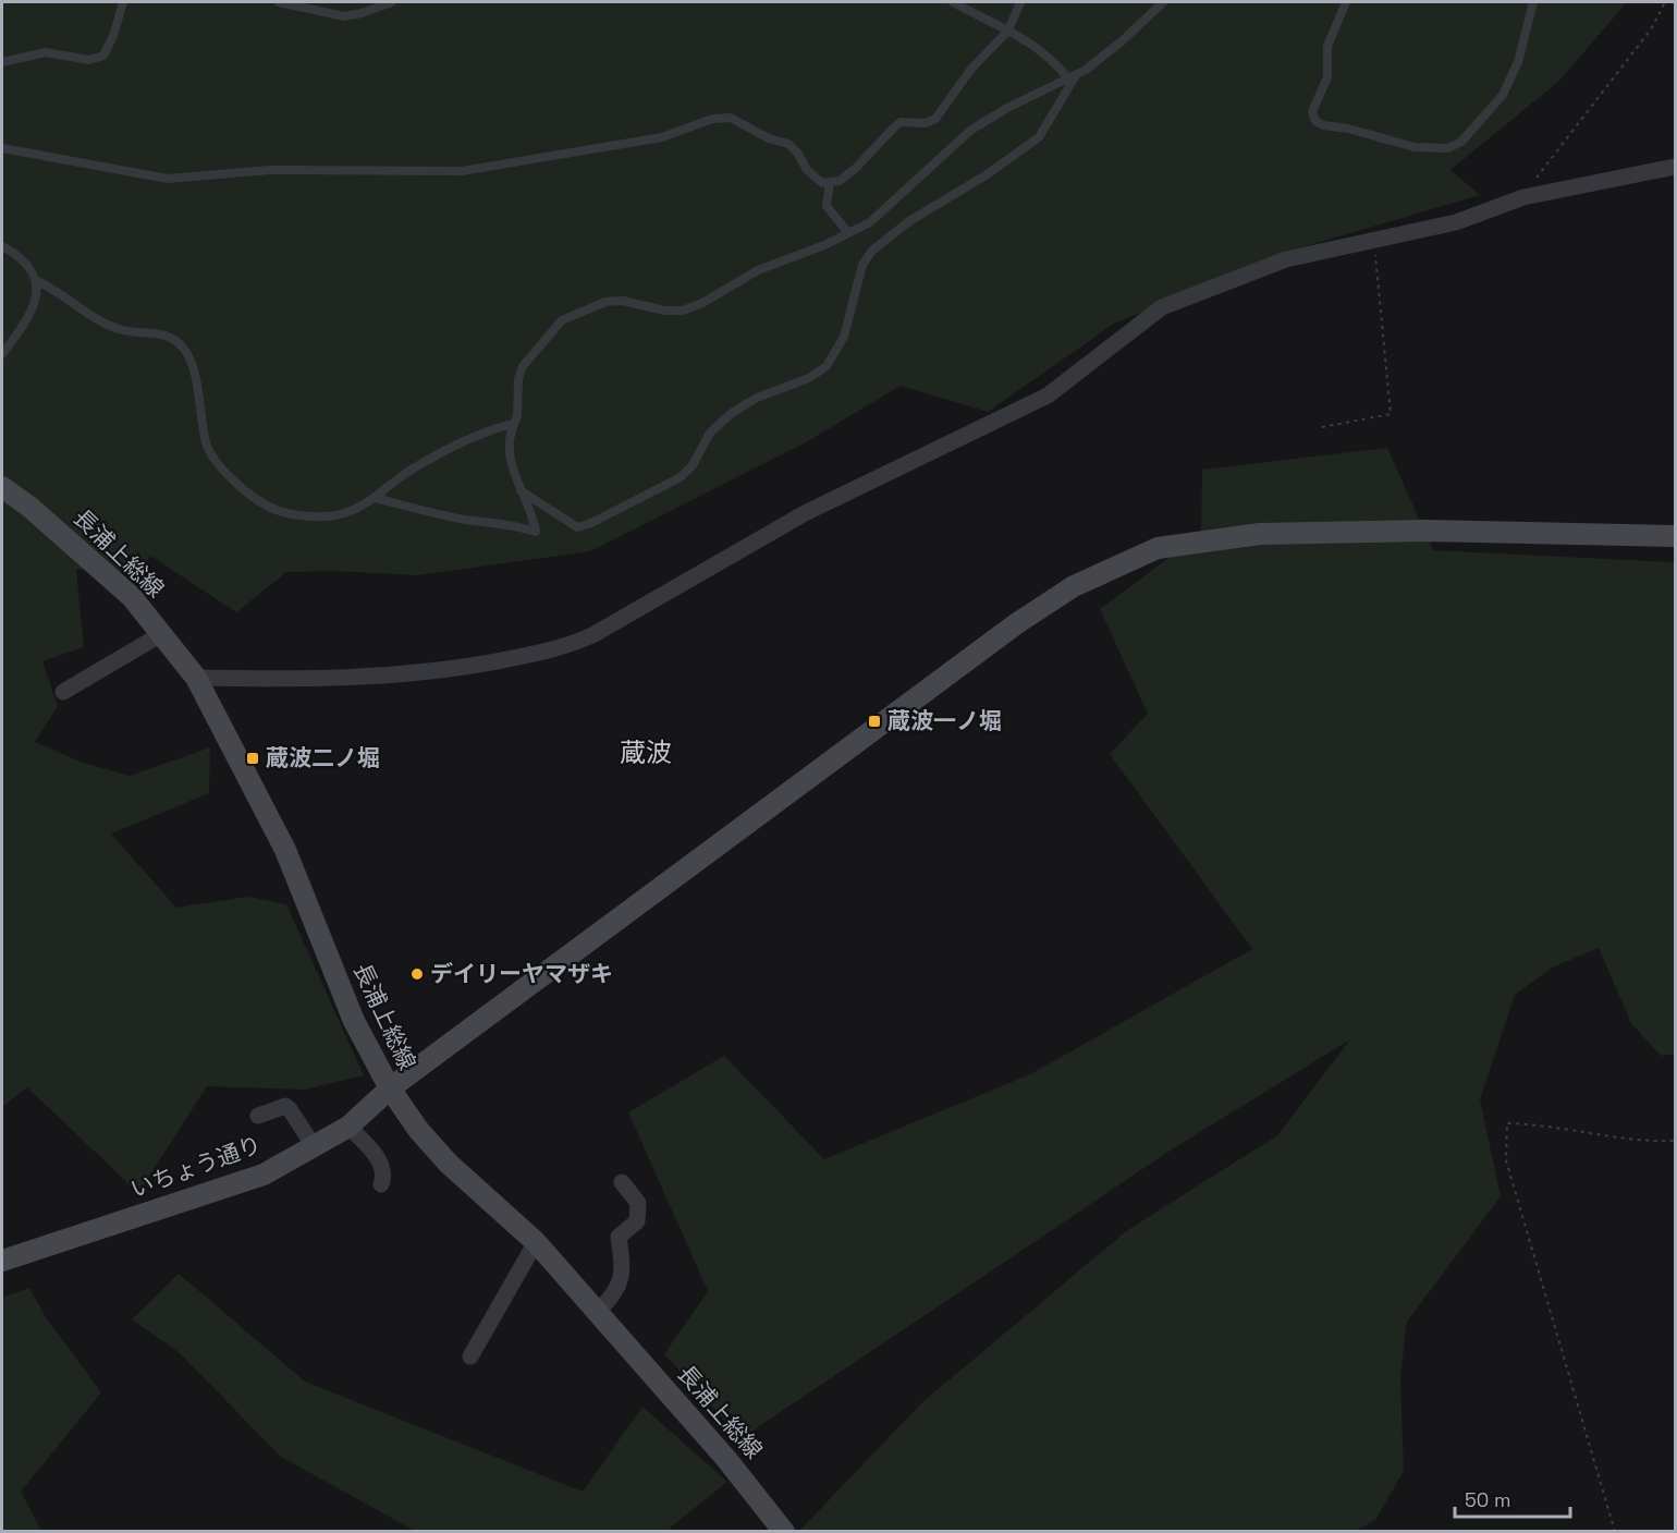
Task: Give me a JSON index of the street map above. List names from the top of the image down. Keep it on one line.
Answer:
{"streets":{"street":["長浦上総線","いちょう通り"]},"crossings":[["長浦上総線","いちょう通り"]],"districts":["蔵波"],"places":{"transit":["蔵波一ノ堀","蔵波二ノ堀"],"other":["デイリーヤマザキ"]},"scale_bar":"50 m"}
